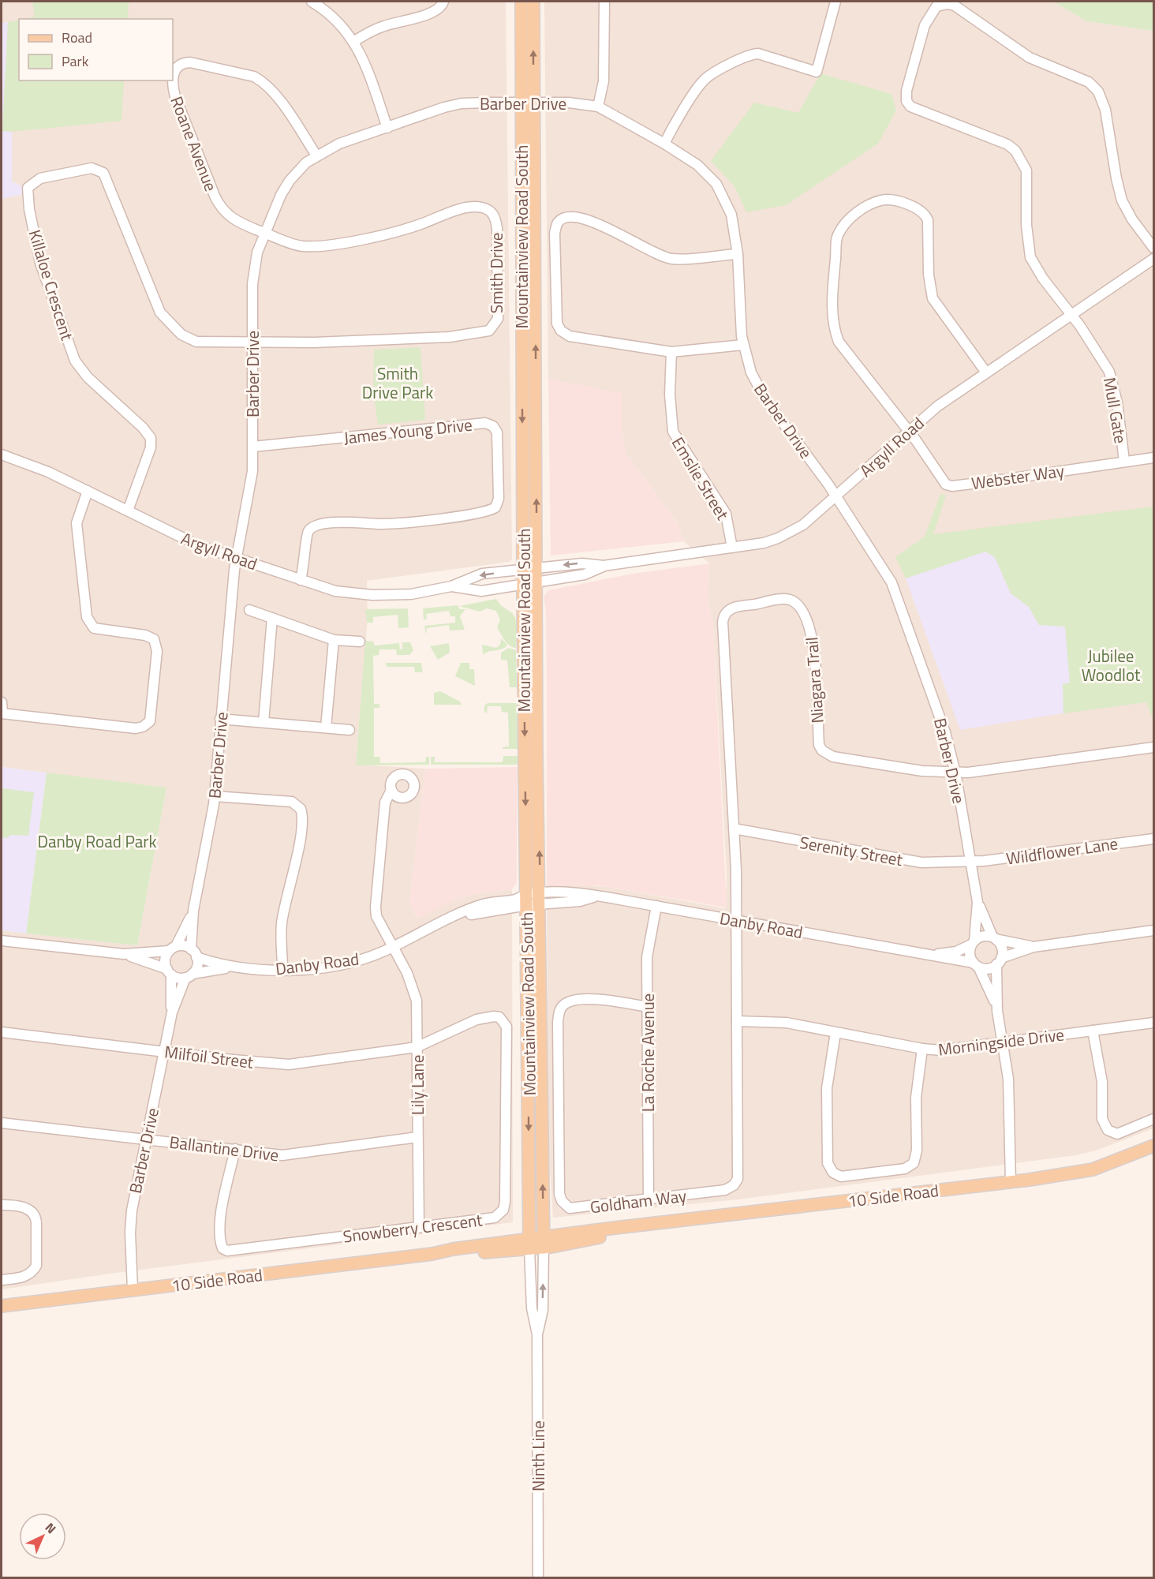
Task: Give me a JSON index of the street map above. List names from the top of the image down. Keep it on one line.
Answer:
{"streets":{"main road":["Mountainview Road South","10 Side Road"],"street":["Barber Drive","Roane Avenue","Smith Drive","Killaloe Crescent","Mull Gate","James Young Drive","Argyll Road","Webster Way","Emslie Street","Niagara Trail","Serenity Street","Wildflower Lane","Danby Road","Morningside Drive","La Roche Avenue","Milfoil Street","Lily Lane","Ballantine Drive","Goldham Way","Snowberry Crescent","Ninth Line"]},"crossings":[["Barber Drive","Roane Avenue"],["Barber Drive","Mountainview Road South"],["Barber Drive","Smith Drive"],["Barber Drive","Killaloe Crescent"],["Barber Drive","James Young Drive"],["Barber Drive","Argyll Road"],["Barber Drive","Niagara Trail"],["Barber Drive","Serenity Street"],["Barber Drive","Wildflower Lane"],["Barber Drive","Danby Road"],["Barber Drive","Milfoil Street"],["Barber Drive","Ballantine Drive"],["Barber Drive","10 Side Road"],["Roane Avenue","Smith Drive"],["Mountainview Road South","Argyll Road"],["Mountainview Road South","Danby Road"],["Mountainview Road South","10 Side Road"],["Mountainview Road South","Ninth Line"],["Smith Drive","Killaloe Crescent"],["Killaloe Crescent","Argyll Road"],["Mull Gate","Argyll Road"],["Mull Gate","Webster Way"],["James Young Drive","Argyll Road"],["Argyll Road","Webster Way"],["Argyll Road","Emslie Street"],["Niagara Trail","Serenity Street"],["Niagara Trail","Danby Road"],["Niagara Trail","Goldham Way"],["Serenity Street","Wildflower Lane"],["Danby Road","La Roche Avenue"],["Danby Road","Lily Lane"],["Danby Road","Goldham Way"],["Morningside Drive","Goldham Way"],["La Roche Avenue","Goldham Way"],["Milfoil Street","Lily Lane"],["Milfoil Street","Snowberry Crescent"],["Lily Lane","Ballantine Drive"],["Lily Lane","Snowberry Crescent"],["Ballantine Drive","Snowberry Crescent"],["10 Side Road","Ninth Line"]],"parks":["Smith Drive Park","Jubilee Woodlot","Danby Road Park"],"legend":["Road","Park"],"north":"top right"}
